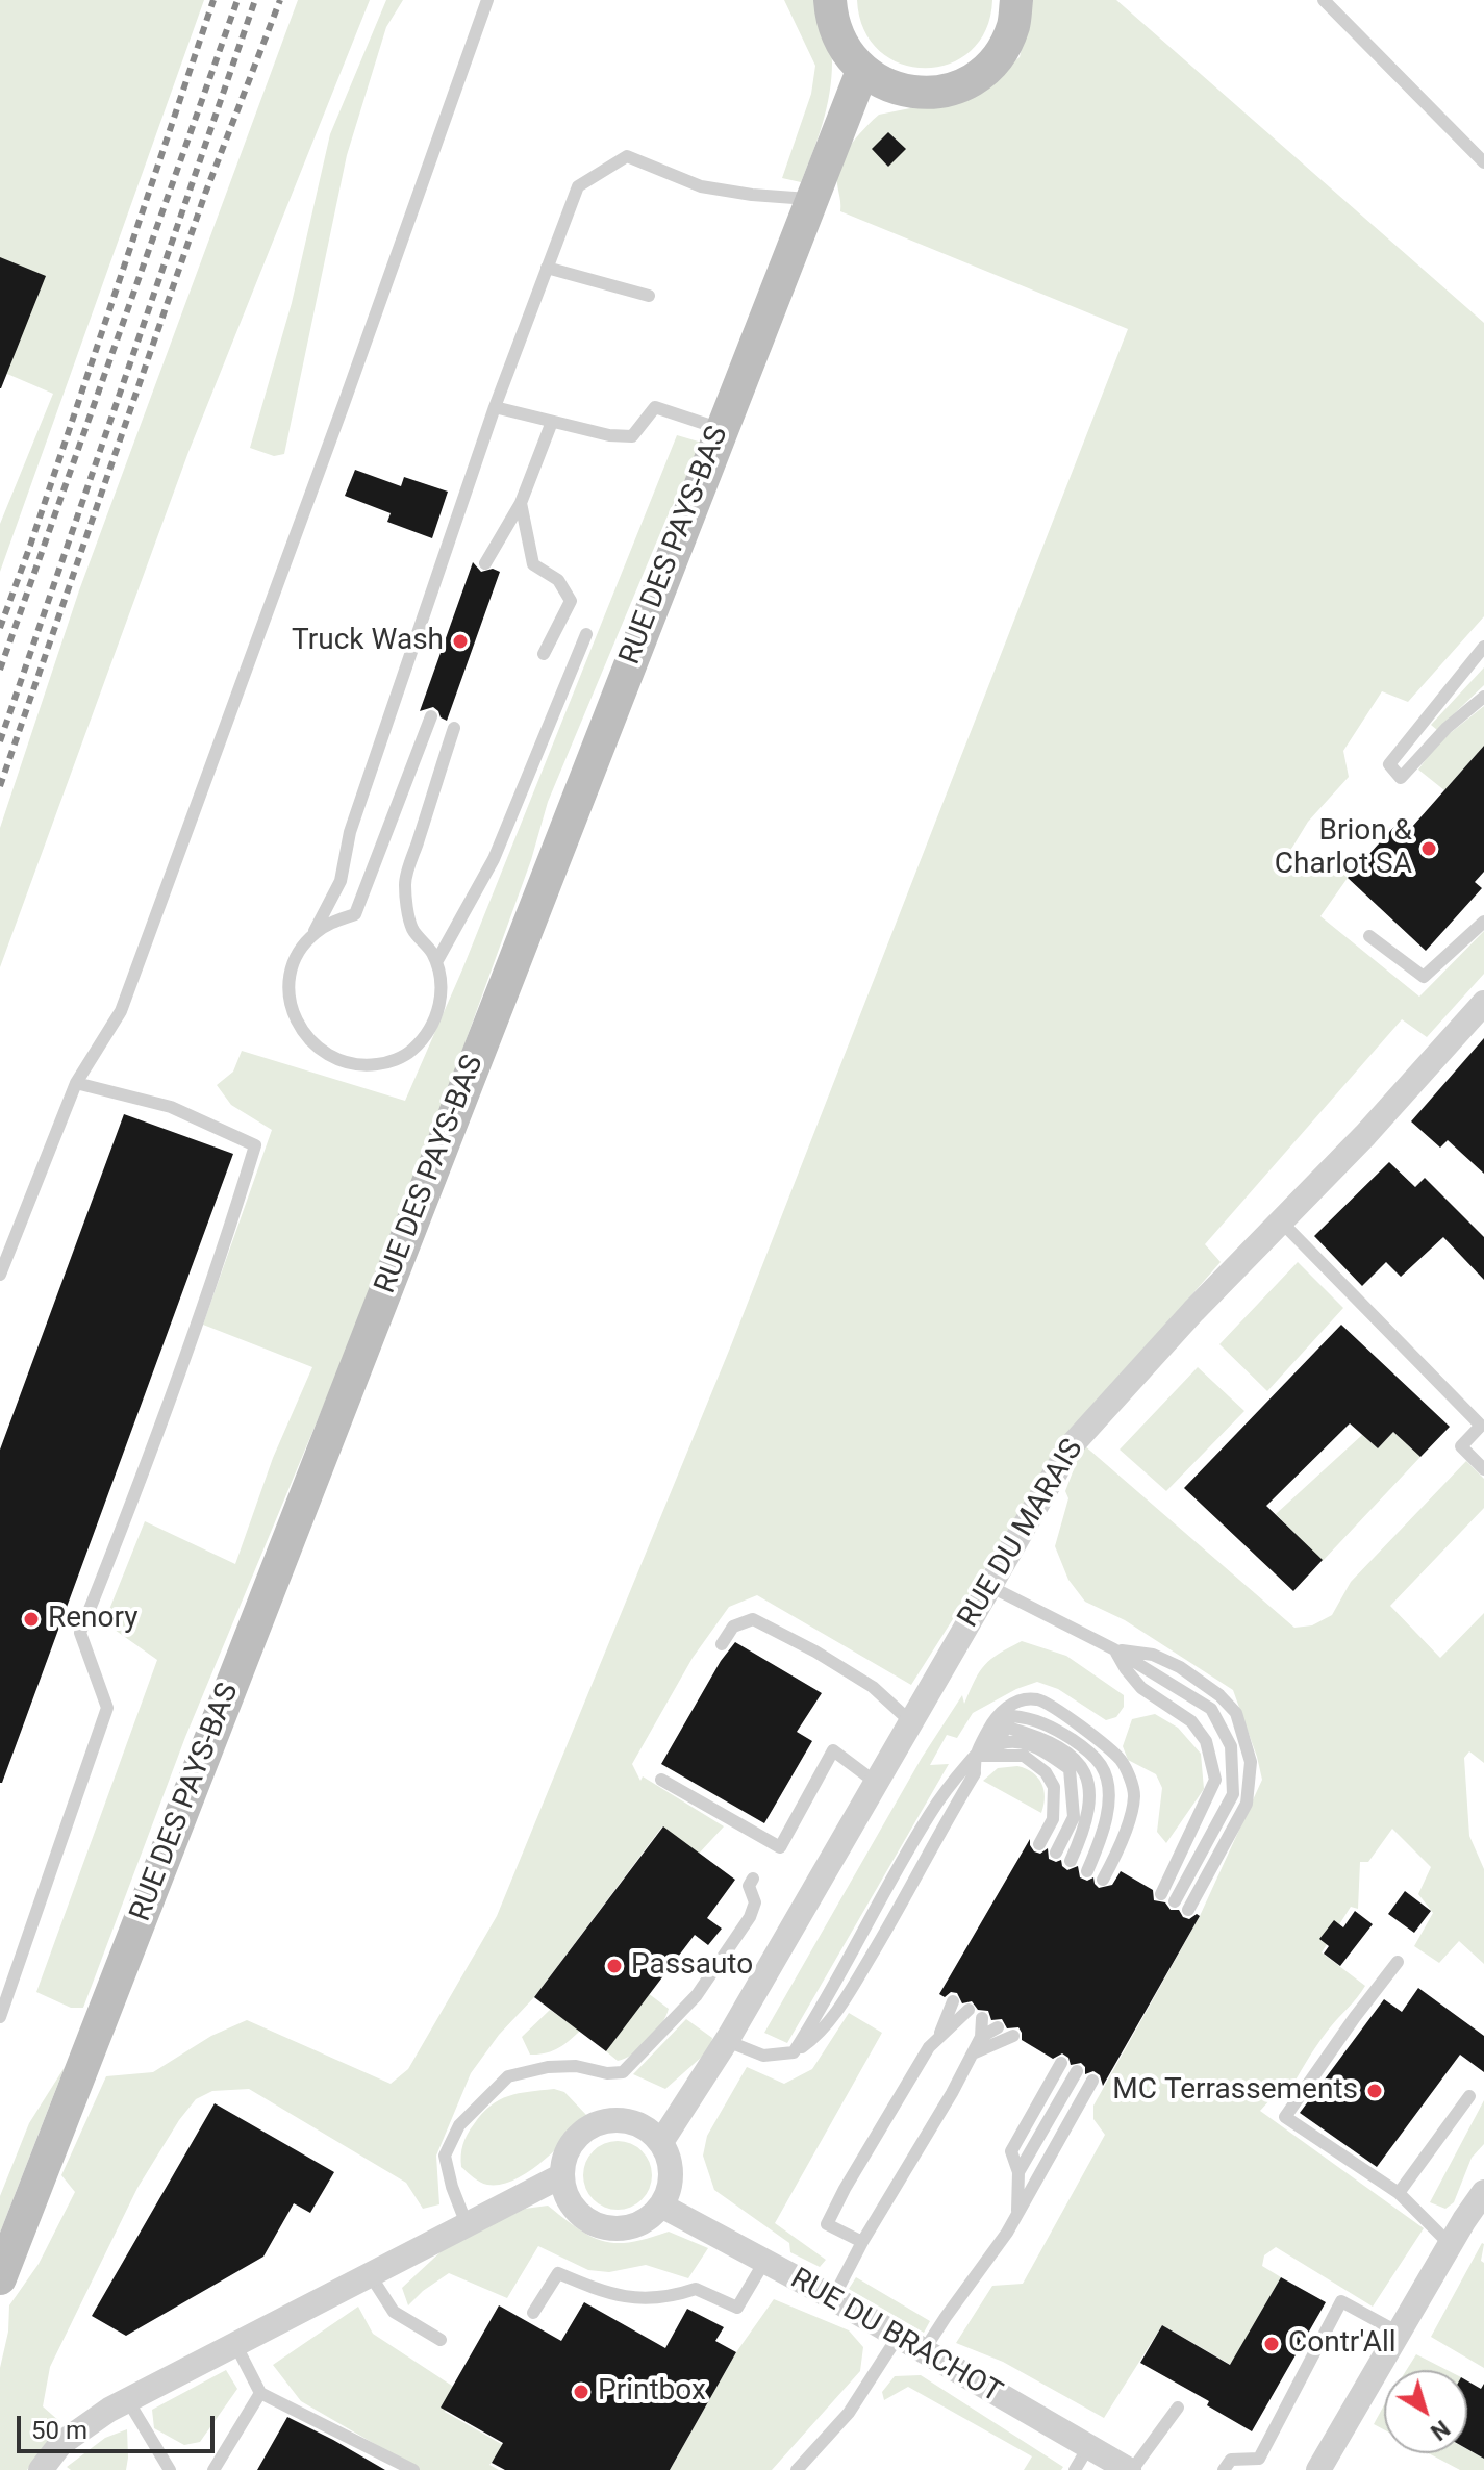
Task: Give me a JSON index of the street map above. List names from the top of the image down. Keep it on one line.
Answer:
{"streets":{"street":["RUE DES PAYS-BAS","RUE DU MARAIS","RUE DU BRACHOT"]},"crossings":[["RUE DU MARAIS","RUE DU BRACHOT"]],"places":["Truck Wash","Brion & Charlot SA","Renory","Passauto","MC Terrassements","Contr'All","Printbox"],"scale_bar":"50 m","north":"bottom right"}
